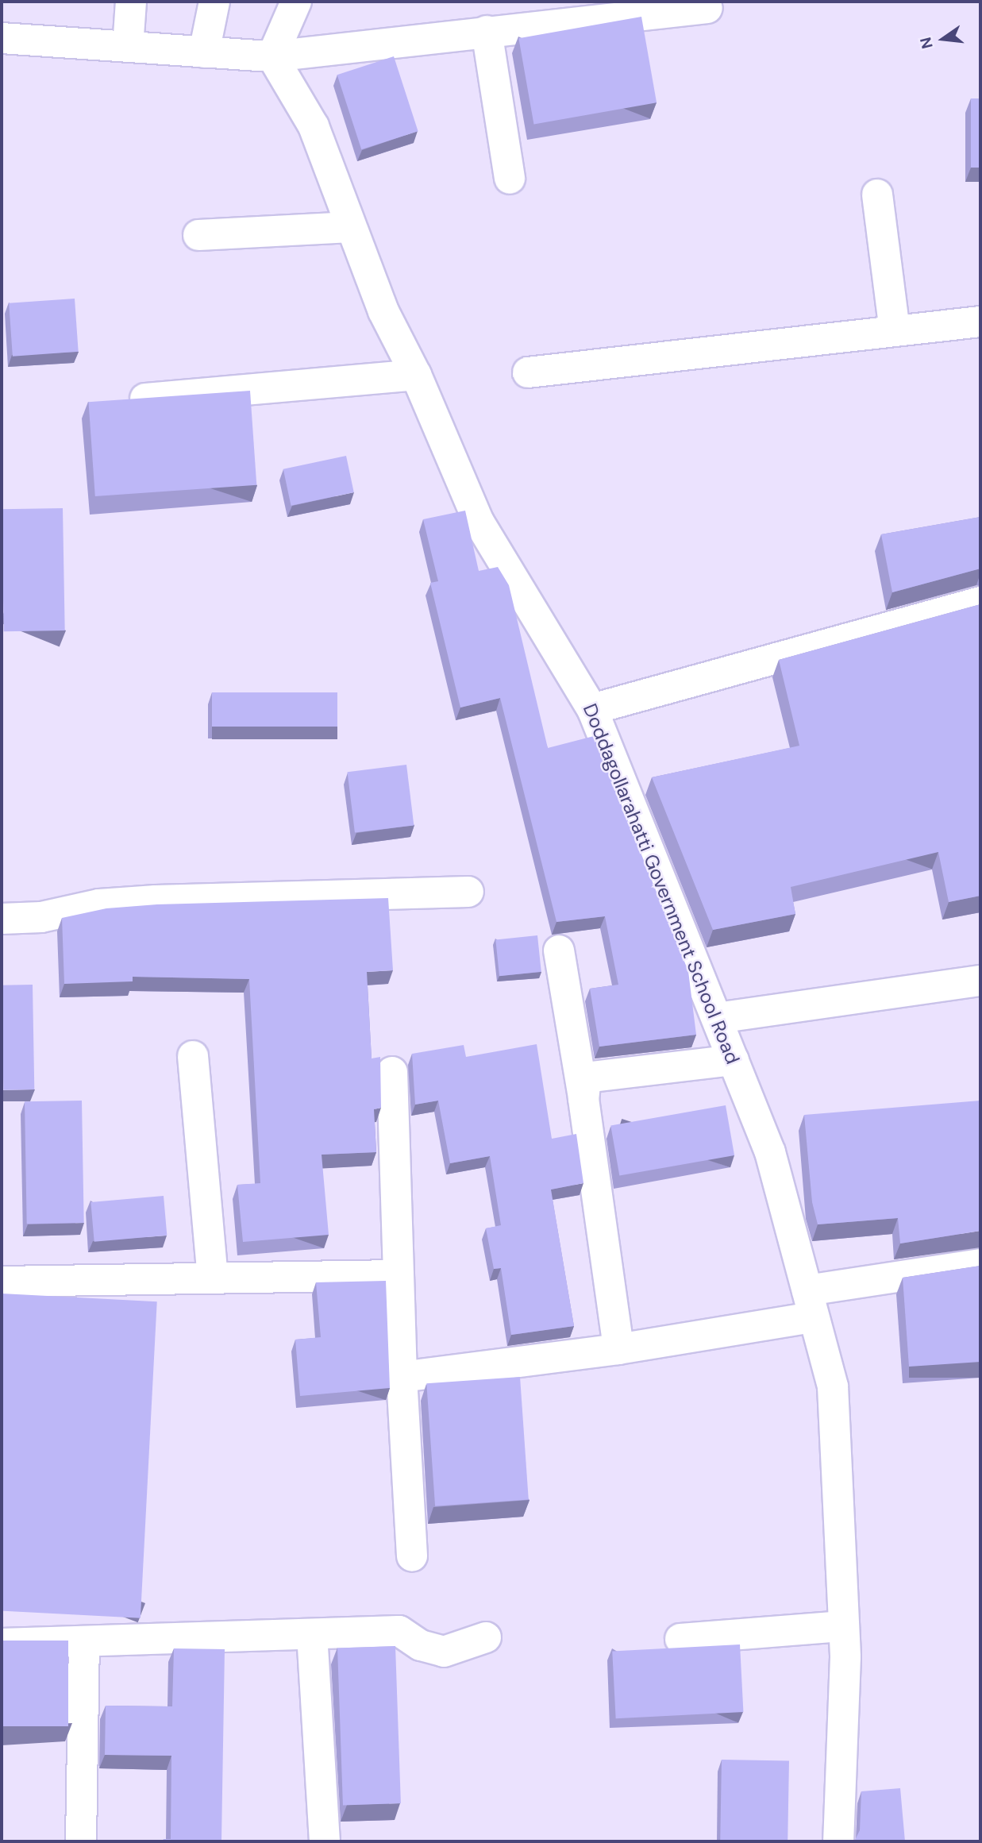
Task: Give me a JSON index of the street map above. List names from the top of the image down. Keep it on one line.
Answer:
{"streets":{"street":["Doddagollarahatti Government School Road"]},"north":"left"}
